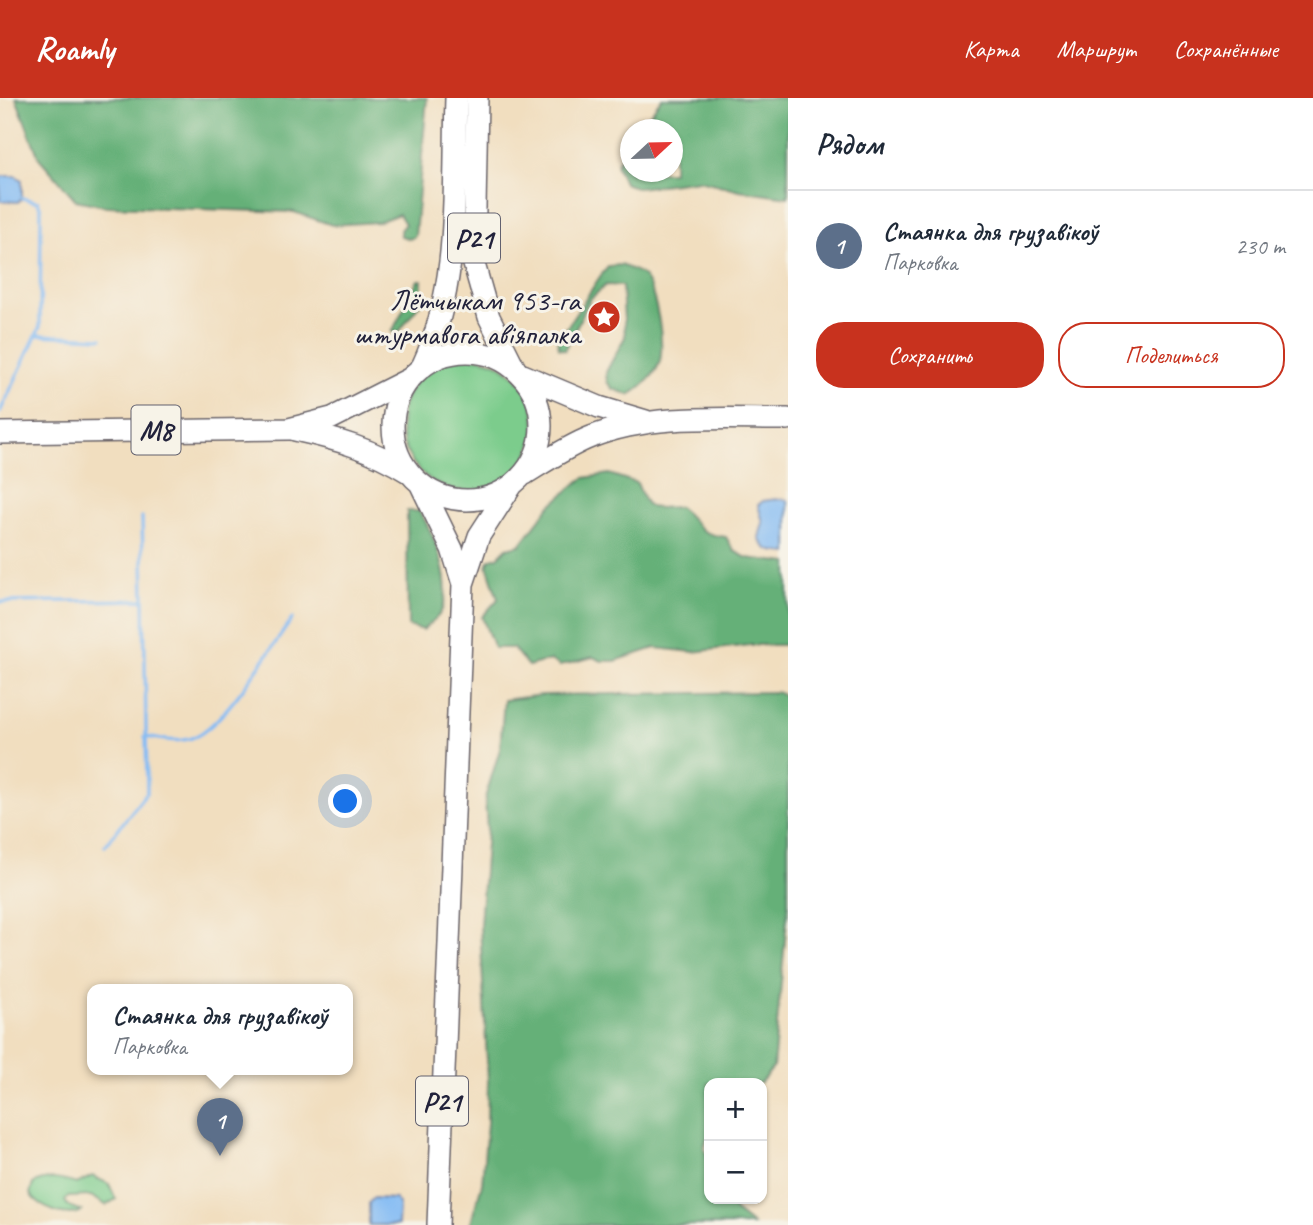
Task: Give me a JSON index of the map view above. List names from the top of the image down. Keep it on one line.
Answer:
{"streets":{"main road":["Р21","М8"]},"crossings":[["Р21","М8"]],"places":{"place":["Лётчыкам 953-га штурмавога авіяпалка"]},"north":"right","page":{"header":"Roamly","nav":["Карта","Маршрут","Сохранённые"],"heading":"Рядом","list":[{"mark":"1","name":"Стаянка для грузавікоў","note":"Парковка","value":"230 m"}],"buttons":["Сохранить","Поделиться"],"popup":["Стаянка для грузавікоў","Парковка"],"map_buttons":["+","−"],"pins":"1"}}
